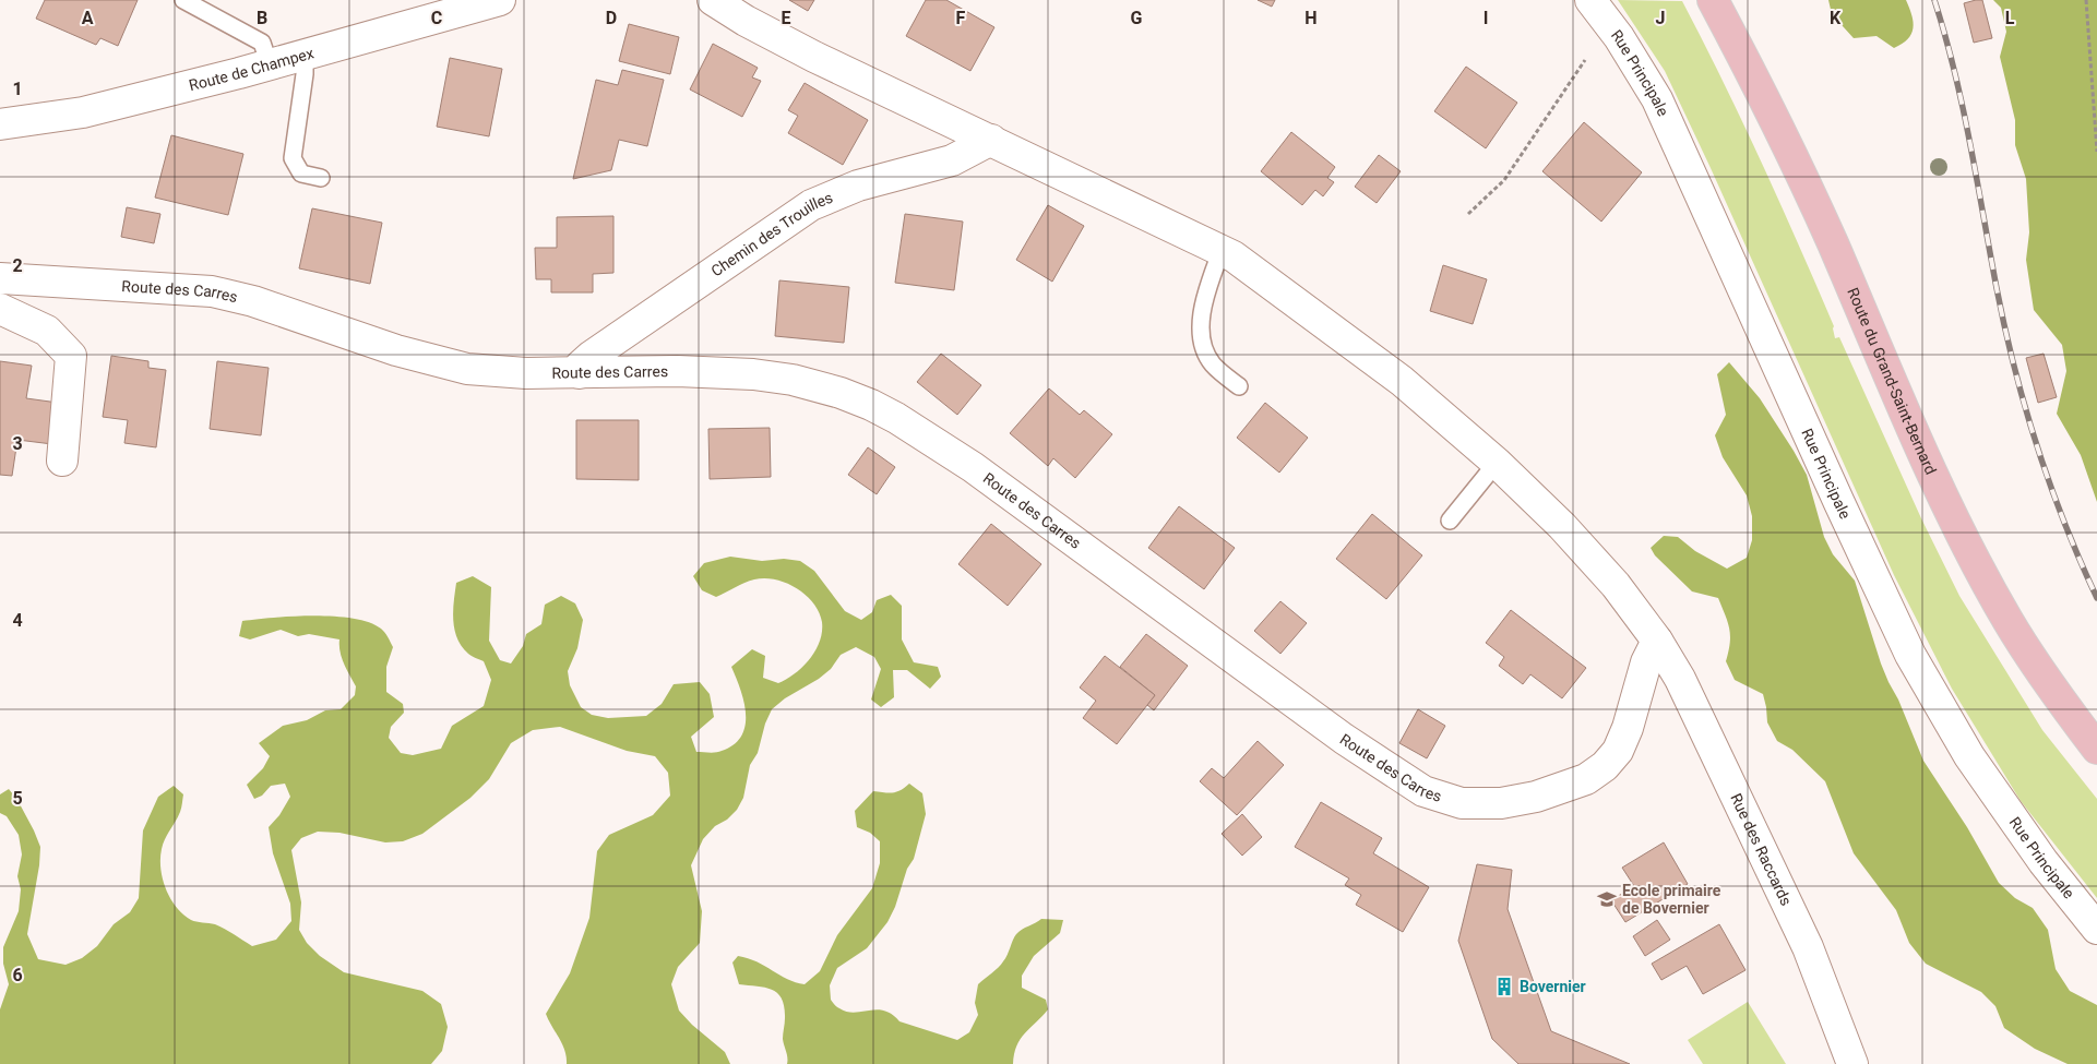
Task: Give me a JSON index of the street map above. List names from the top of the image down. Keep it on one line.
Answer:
{"streets":{"main road":["Route du Grand-Saint-Bernard"],"street":["Route de Champex","Rue Principale","Chemin des Trouilles","Route des Carres","Rue des Raccards"]},"crossings":[["Chemin des Trouilles","Route des Carres"],["Route des Carres","Rue des Raccards"]],"places":{"school or university":["Ecole primaire de Bovernier"],"building":["Bovernier"]},"grid":{"columns":["A","B","C","D","E","F","G","H","I","J","K","L"],"rows":["1","2","3","4","5","6"]}}
